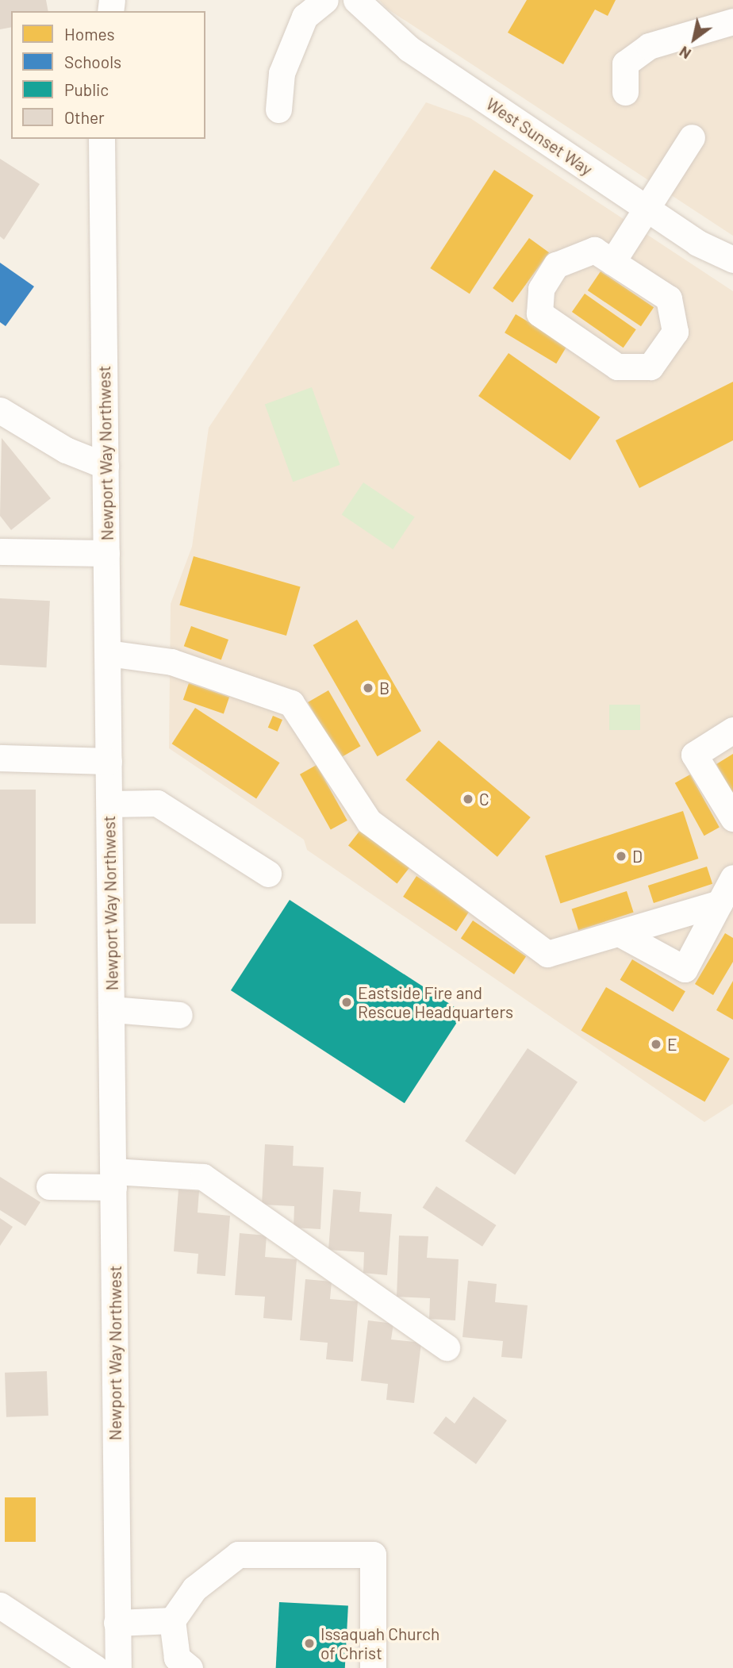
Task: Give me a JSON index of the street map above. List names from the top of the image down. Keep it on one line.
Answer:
{"streets":{"street":["West Sunset Way","Newport Way Northwest"]},"places":["B","C","D","Eastside Fire and Rescue Headquarters","E","Issaquah Church of Christ"],"legend":["Homes","Schools","Public","Other"],"north":"bottom left"}
